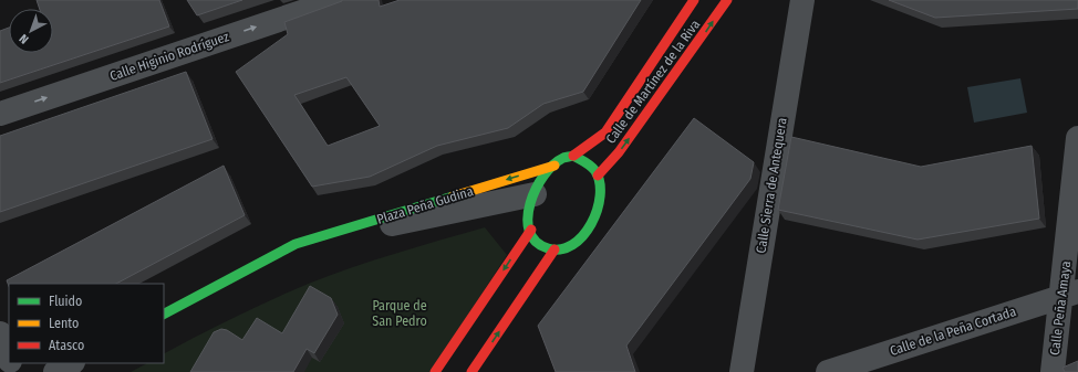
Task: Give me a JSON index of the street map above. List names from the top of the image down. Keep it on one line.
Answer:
{"streets":{"street":["Calle Higinio Rodríguez","Calle de Martínez de la Riva","Calle Sierra de Antequera","Plaza Peña Gudina","Calle Peña Amaya","Calle de la Peña Cortada"]},"crossings":[["Calle de Martínez de la Riva","Plaza Peña Gudina"],["Calle Peña Amaya","Calle de la Peña Cortada"]],"one_way":["Calle Higinio Rodríguez"],"parks":["Parque de San Pedro"],"legend":["Fluido","Lento","Atasco"],"north":"bottom left"}
